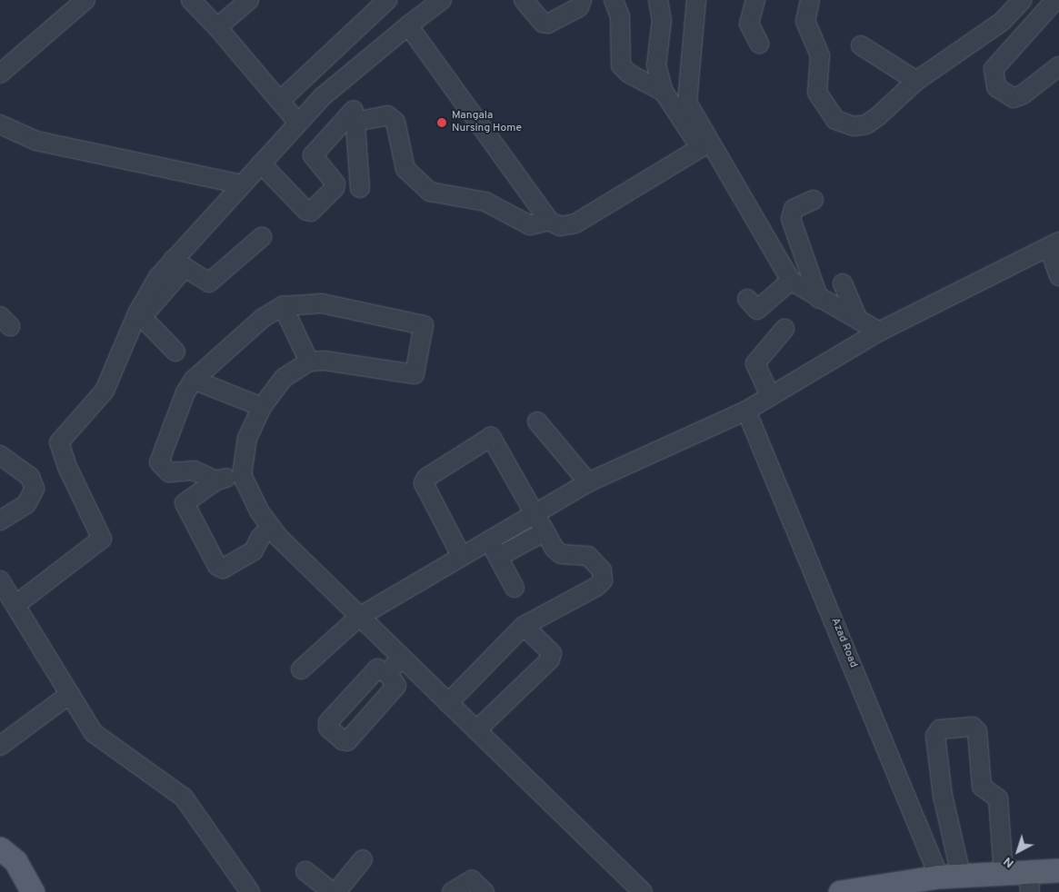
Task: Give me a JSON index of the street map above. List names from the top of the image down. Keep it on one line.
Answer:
{"streets":{"street":["Azad Road"]},"places":["Mangala Nursing Home"],"north":"bottom left"}
